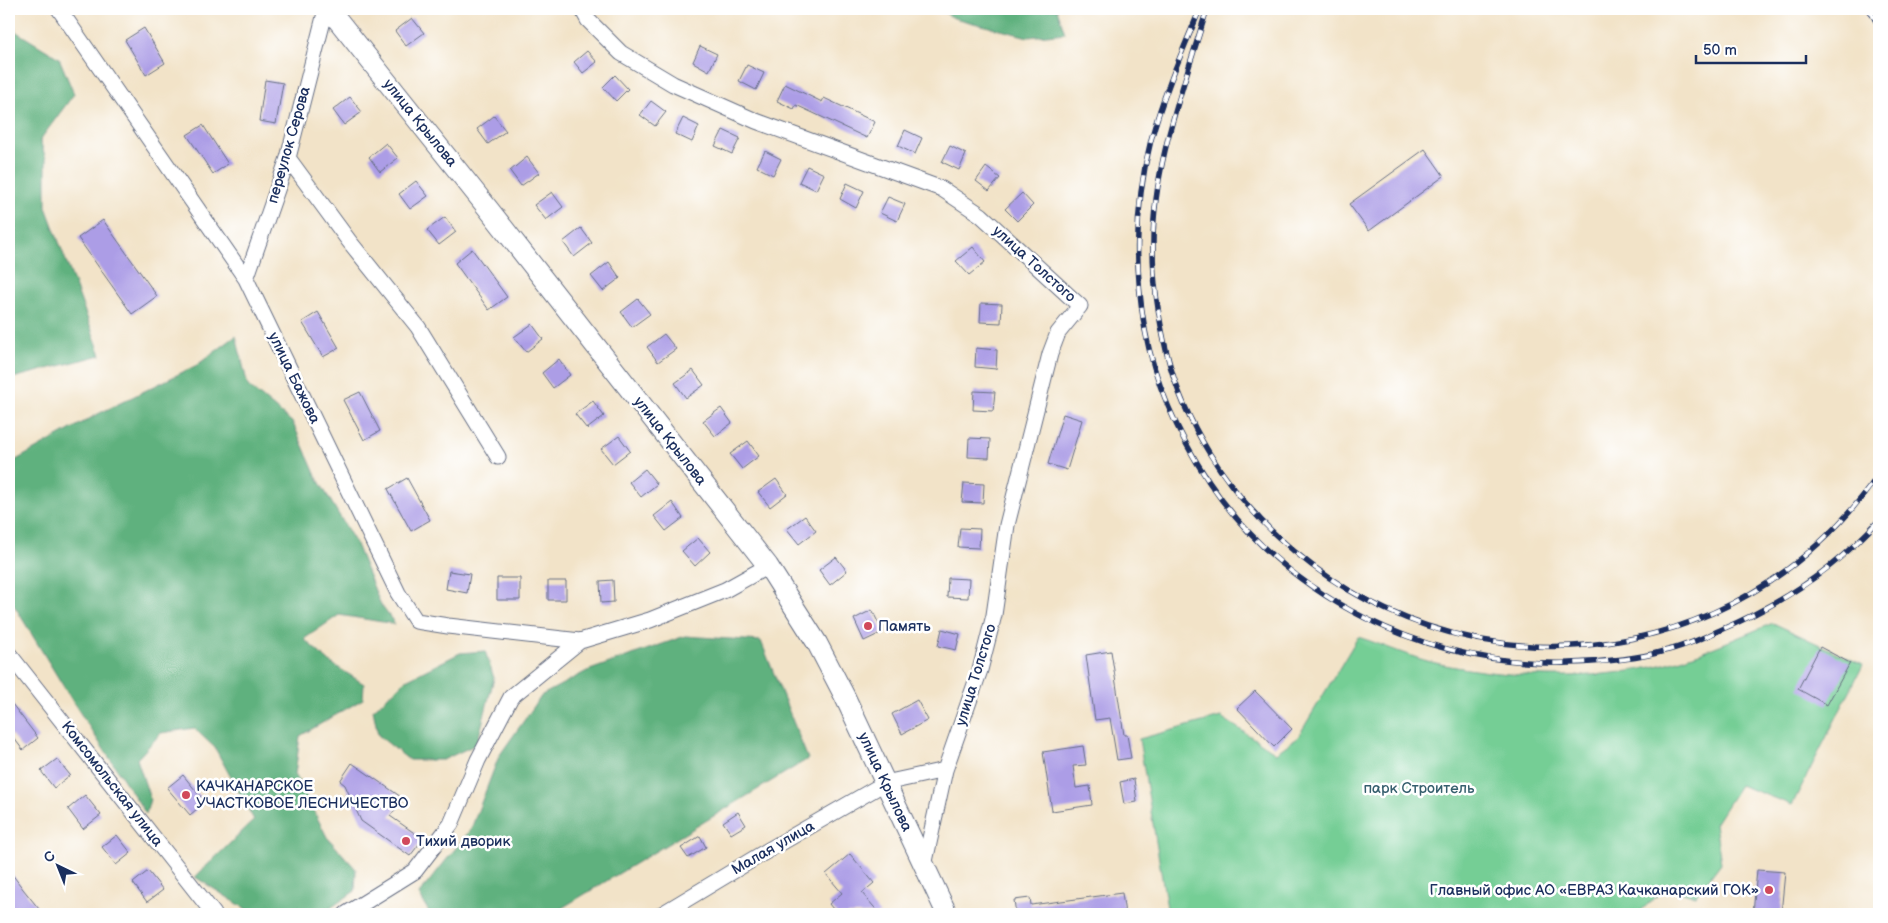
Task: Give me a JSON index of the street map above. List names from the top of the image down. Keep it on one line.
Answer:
{"streets":{"main road":["улица Крылова"],"street":["переулок Серова","улица Толстого","улица Бажова","Комсомольская улица","Малая улица"]},"crossings":[["улица Крылова","переулок Серова"],["улица Крылова","улица Толстого"],["улица Крылова","Малая улица"],["переулок Серова","улица Бажова"],["улица Толстого","Малая улица"]],"parks":["парк Строитель"],"places":["Память","КАЧКАНАРСКОЕ УЧАСТКОВОЕ ЛЕСНИЧЕСТВО","Тихий дворик","Главный офис АО «ЕВРАЗ Качканарский ГОК»"],"scale_bar":"50 m","north":"top left"}
